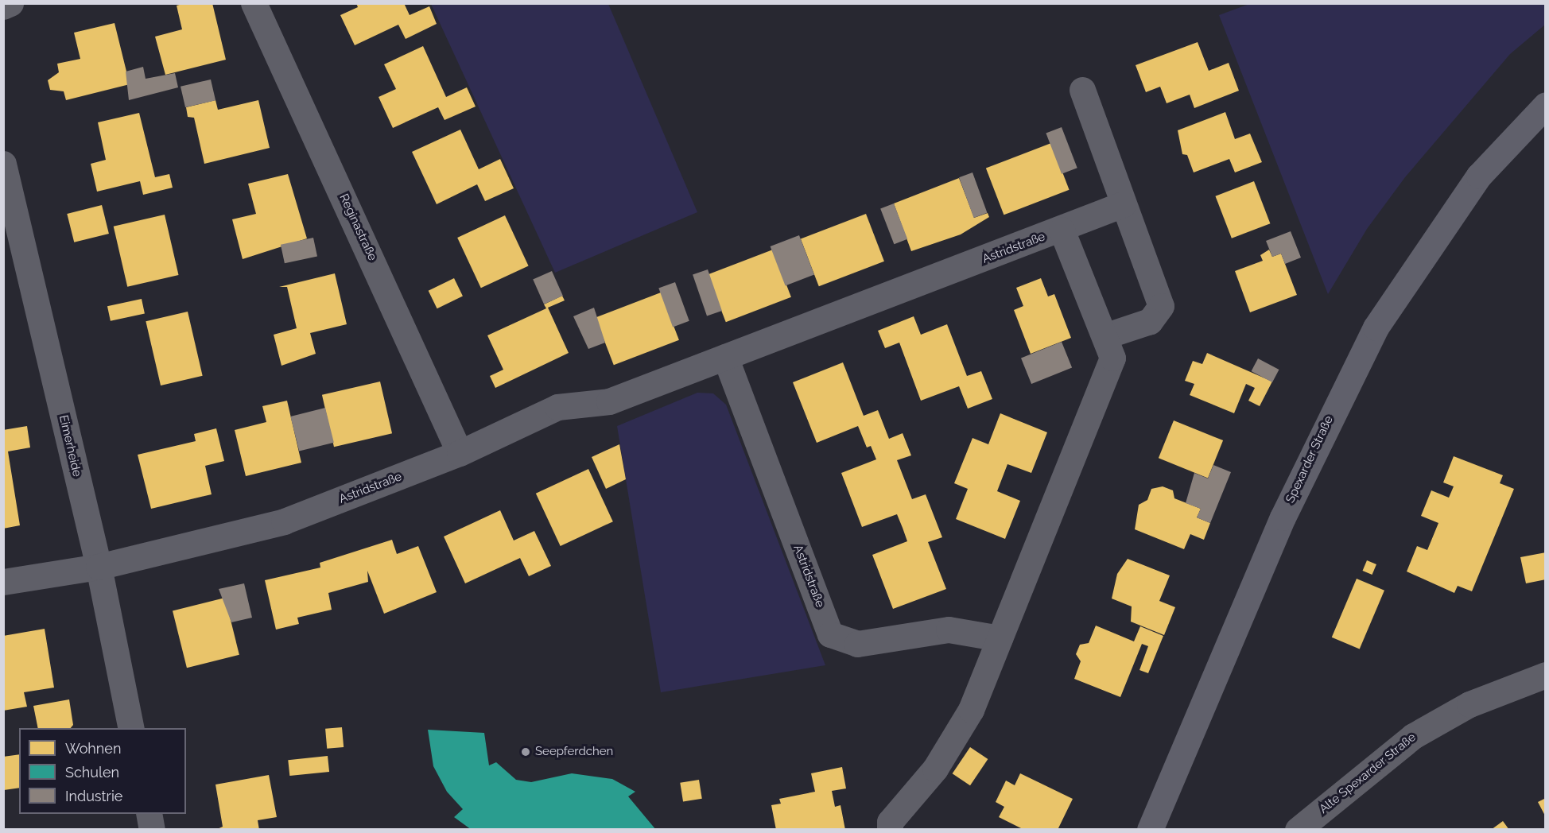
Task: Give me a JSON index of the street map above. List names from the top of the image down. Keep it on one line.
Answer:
{"streets":{"main road":["Spexarder Straße"],"street":["Reginastraße","Astridstraße","Eimerheide","Alte Spexarder Straße"]},"crossings":[["Reginastraße","Astridstraße"],["Astridstraße","Eimerheide"]],"places":["Seepferdchen"],"legend":["Wohnen","Schulen","Industrie"]}
